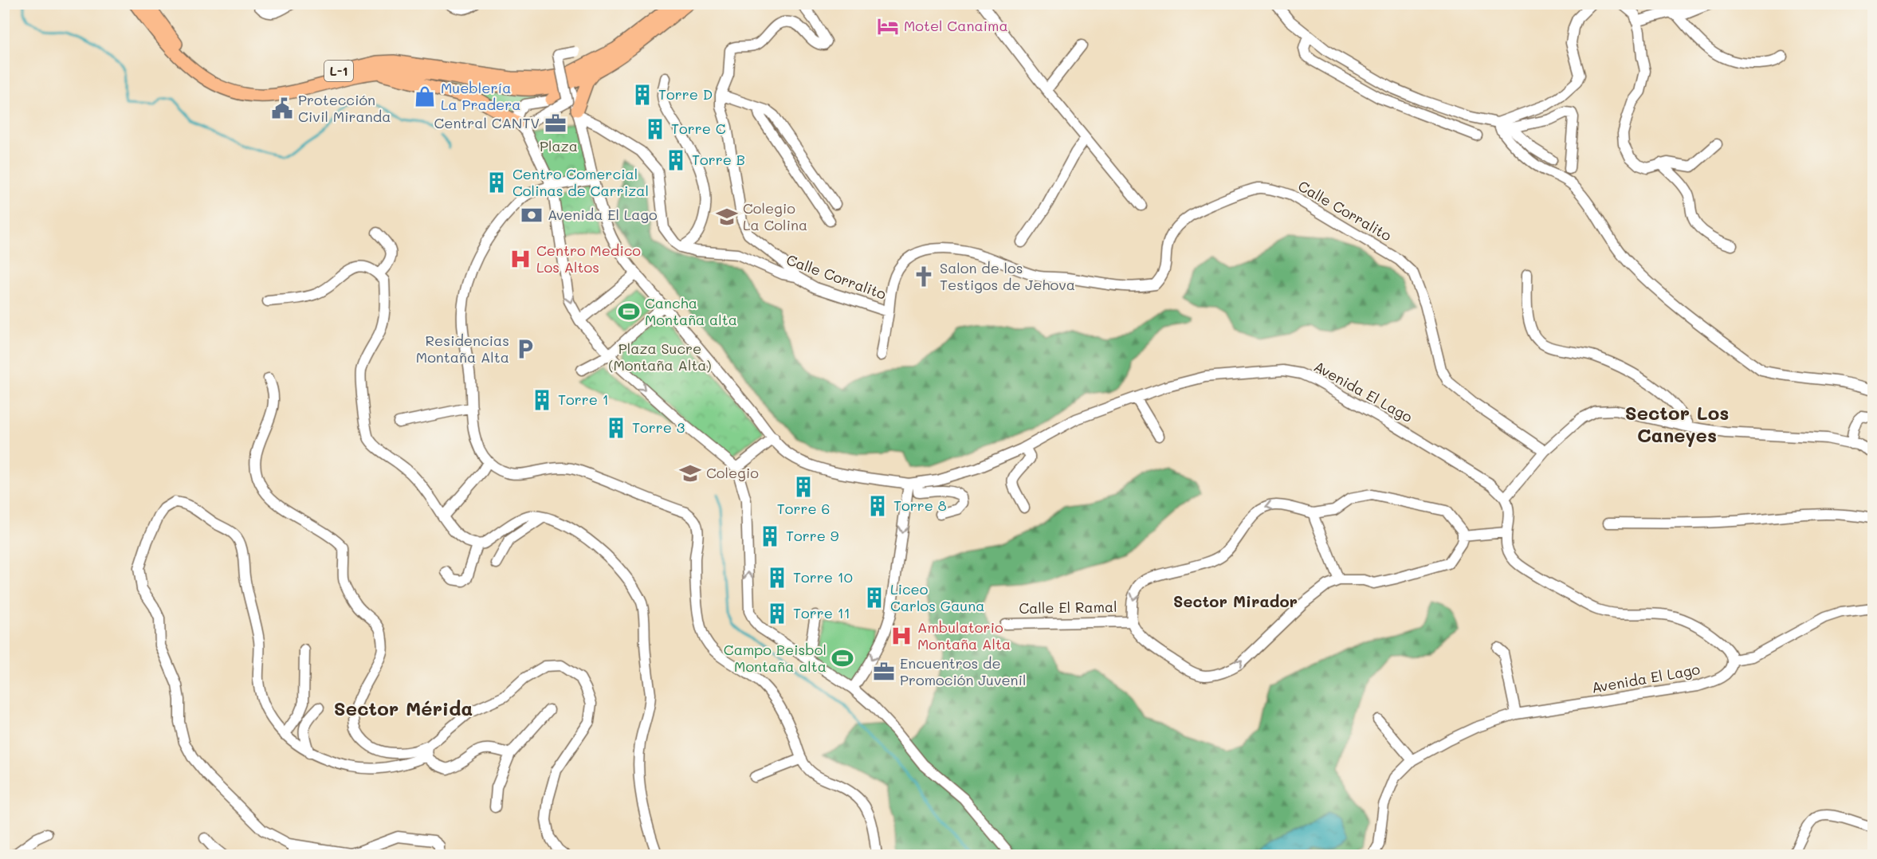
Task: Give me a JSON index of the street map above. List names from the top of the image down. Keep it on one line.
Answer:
{"streets":{"main road":["L-1"],"street":["Calle Corralito","Avenida El Lago","Calle El Ramal"]},"crossings":[["L-1","Avenida El Lago"]],"districts":["Sector Los Caneyes","Sector Mirador","Sector Mérida"],"parks":["Plaza","Plaza Sucre (Montaña Alta)"],"places":{"hotel":["Motel Canaima"],"building":["Torre D","Torre C","Torre B","Centro Comercial Colinas de Carrizal","Torre 1","Torre 3","Torre 6","Torre 8","Torre 9","Torre 10","Liceo Carlos Gauna","Torre 11"],"shop":["Mueblería La Pradera"],"public building":["Protección Civil Miranda"],"office":["Central CANTV","Encuentros de Promoción Juvenil"],"bank":["Avenida El Lago"],"school or university":["Colegio La Colina","Colegio"],"hospital":["Centro Medico Los Altos","Ambulatorio Montaña Alta"],"church":["Salon de los Testigos de Jehova"],"sports":["Cancha Montaña alta","Campo Beisbol Montaña alta"],"parking":["Residencias Montaña Alta"]}}
